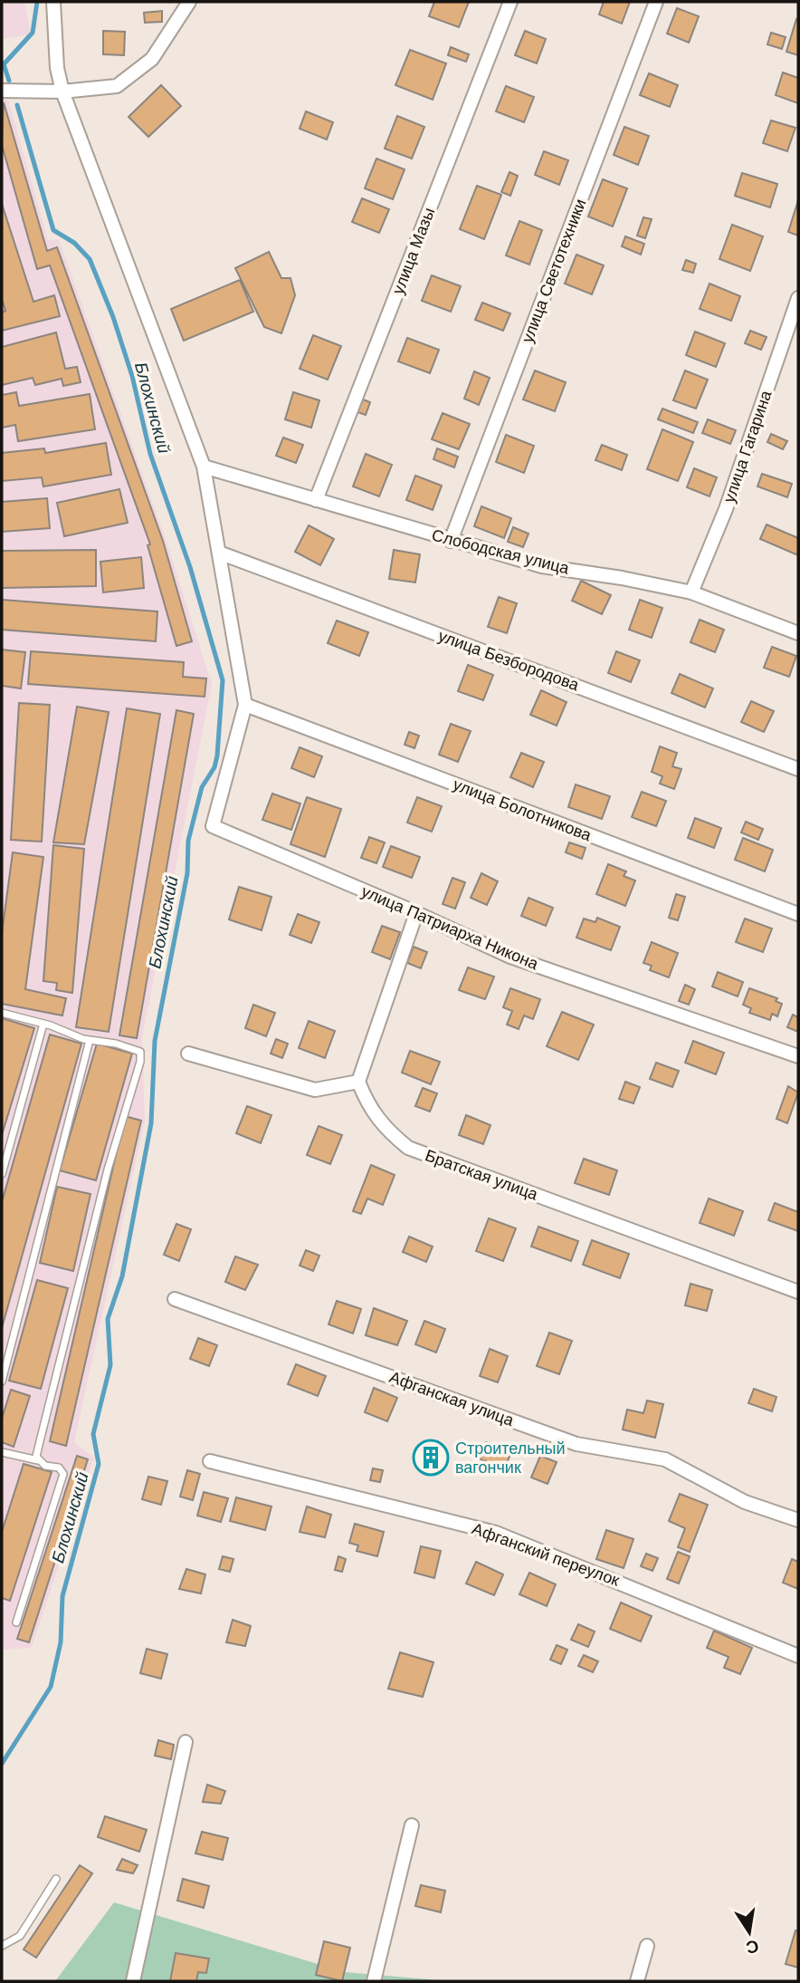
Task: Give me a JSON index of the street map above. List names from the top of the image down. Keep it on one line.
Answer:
{"streets":{"street":["улица Мазы","улица Светотехники","улица Гагарина","Слободская улица","улица Безбородова","улица Болотникова","улица Патриарха Никона","Братская улица","Афганская улица","Афганский переулок"]},"crossings":[["улица Мазы","Слободская улица"],["улица Светотехники","Слободская улица"],["улица Гагарина","Слободская улица"],["улица Болотникова","улица Патриарха Никона"]],"water":["Блохинский"],"places":{"building":["Строительный вагончик"]},"north":"bottom"}
